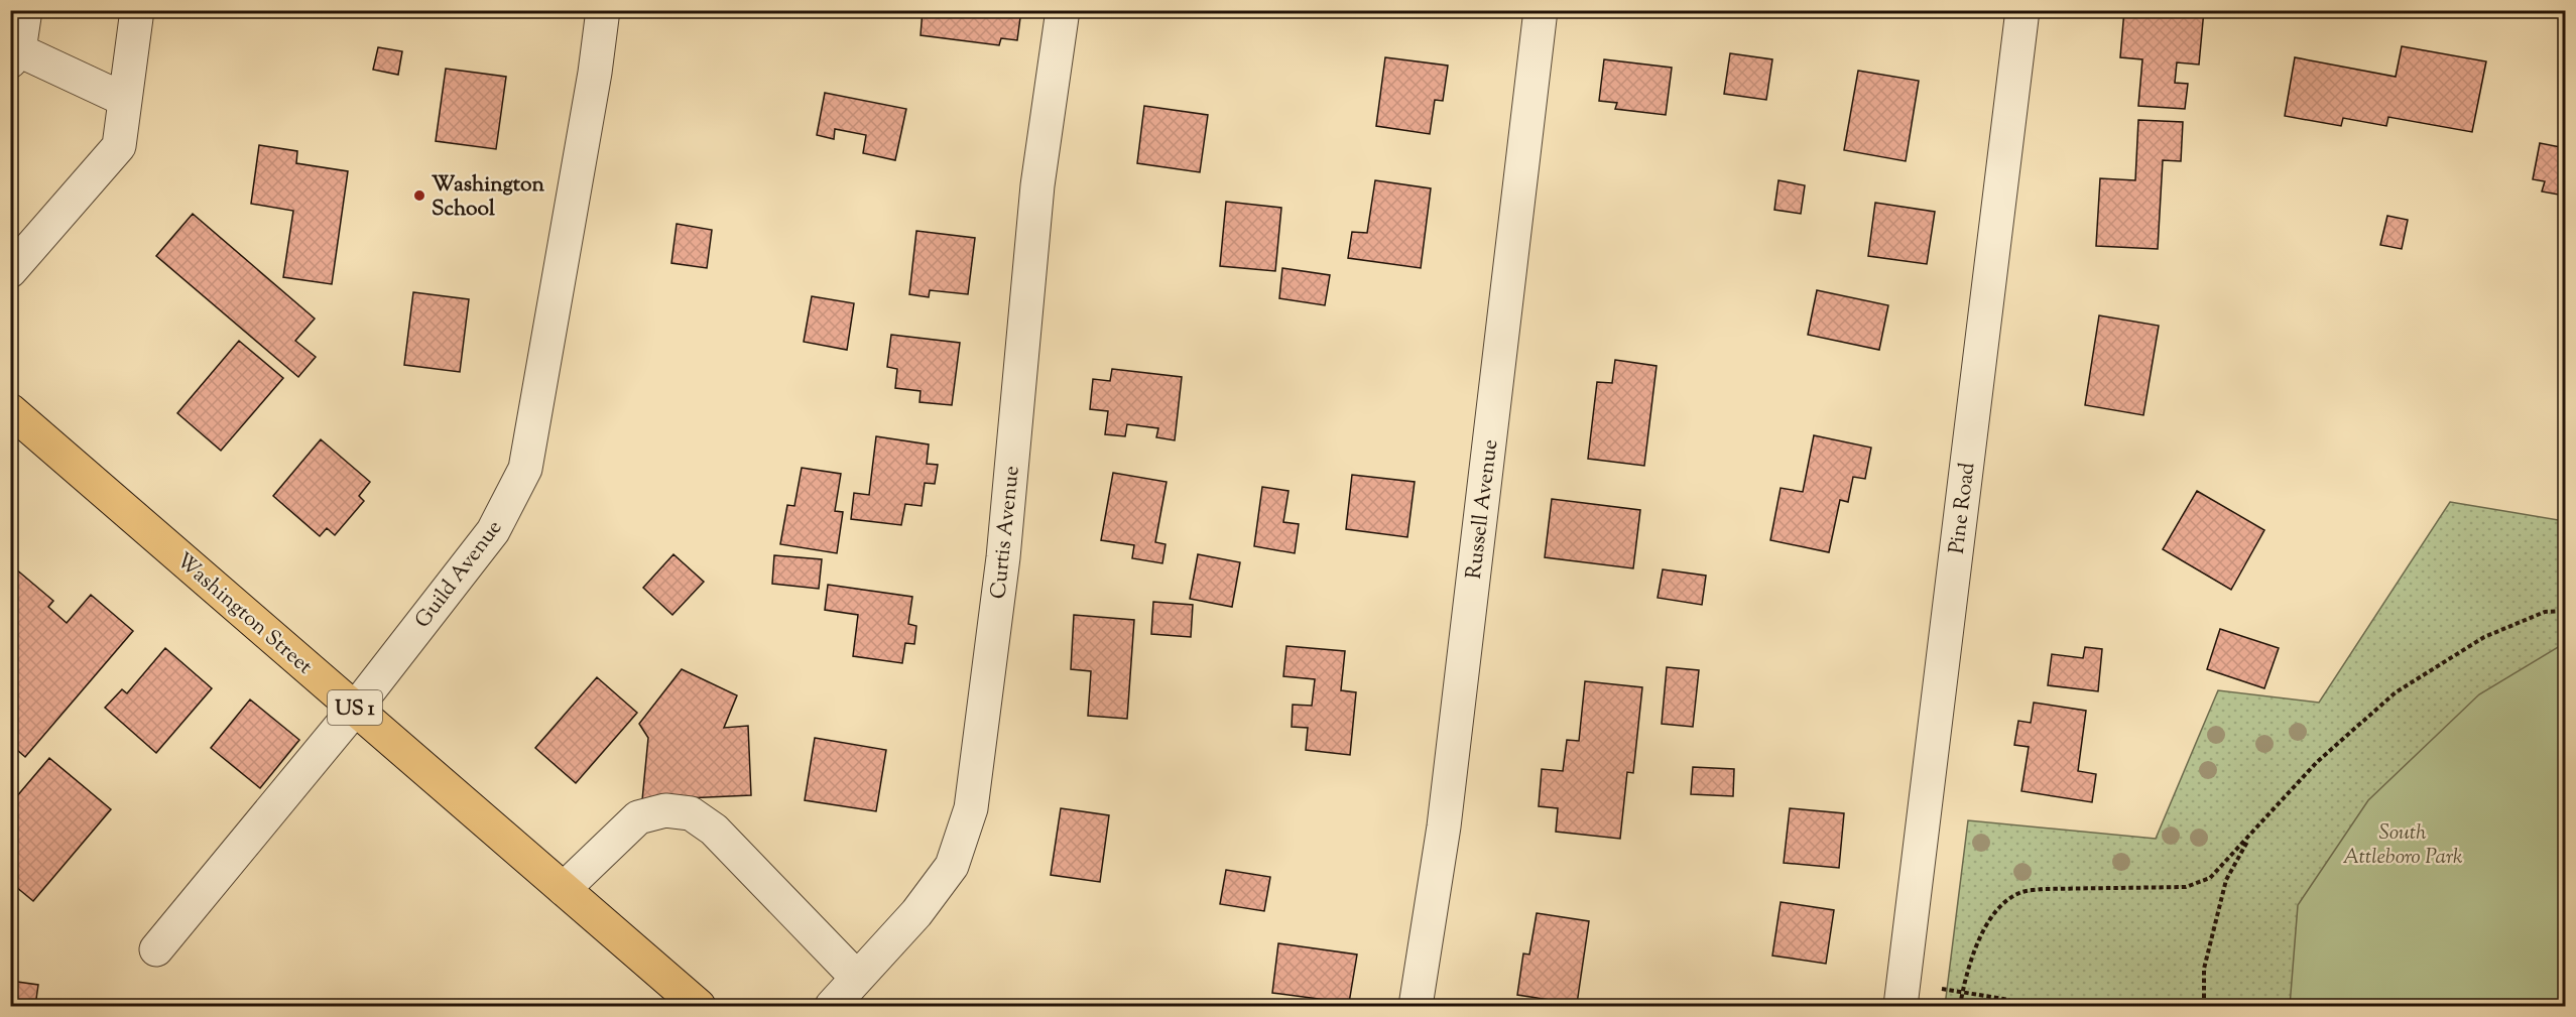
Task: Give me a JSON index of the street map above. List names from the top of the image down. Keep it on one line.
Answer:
{"streets":{"main road":["Washington Street","US 1"],"street":["Pine Road","Russell Avenue","Curtis Avenue","Guild Avenue"]},"crossings":[["Guild Avenue","Washington Street"]],"parks":["South Attleboro Park"],"places":["Washington School"]}
